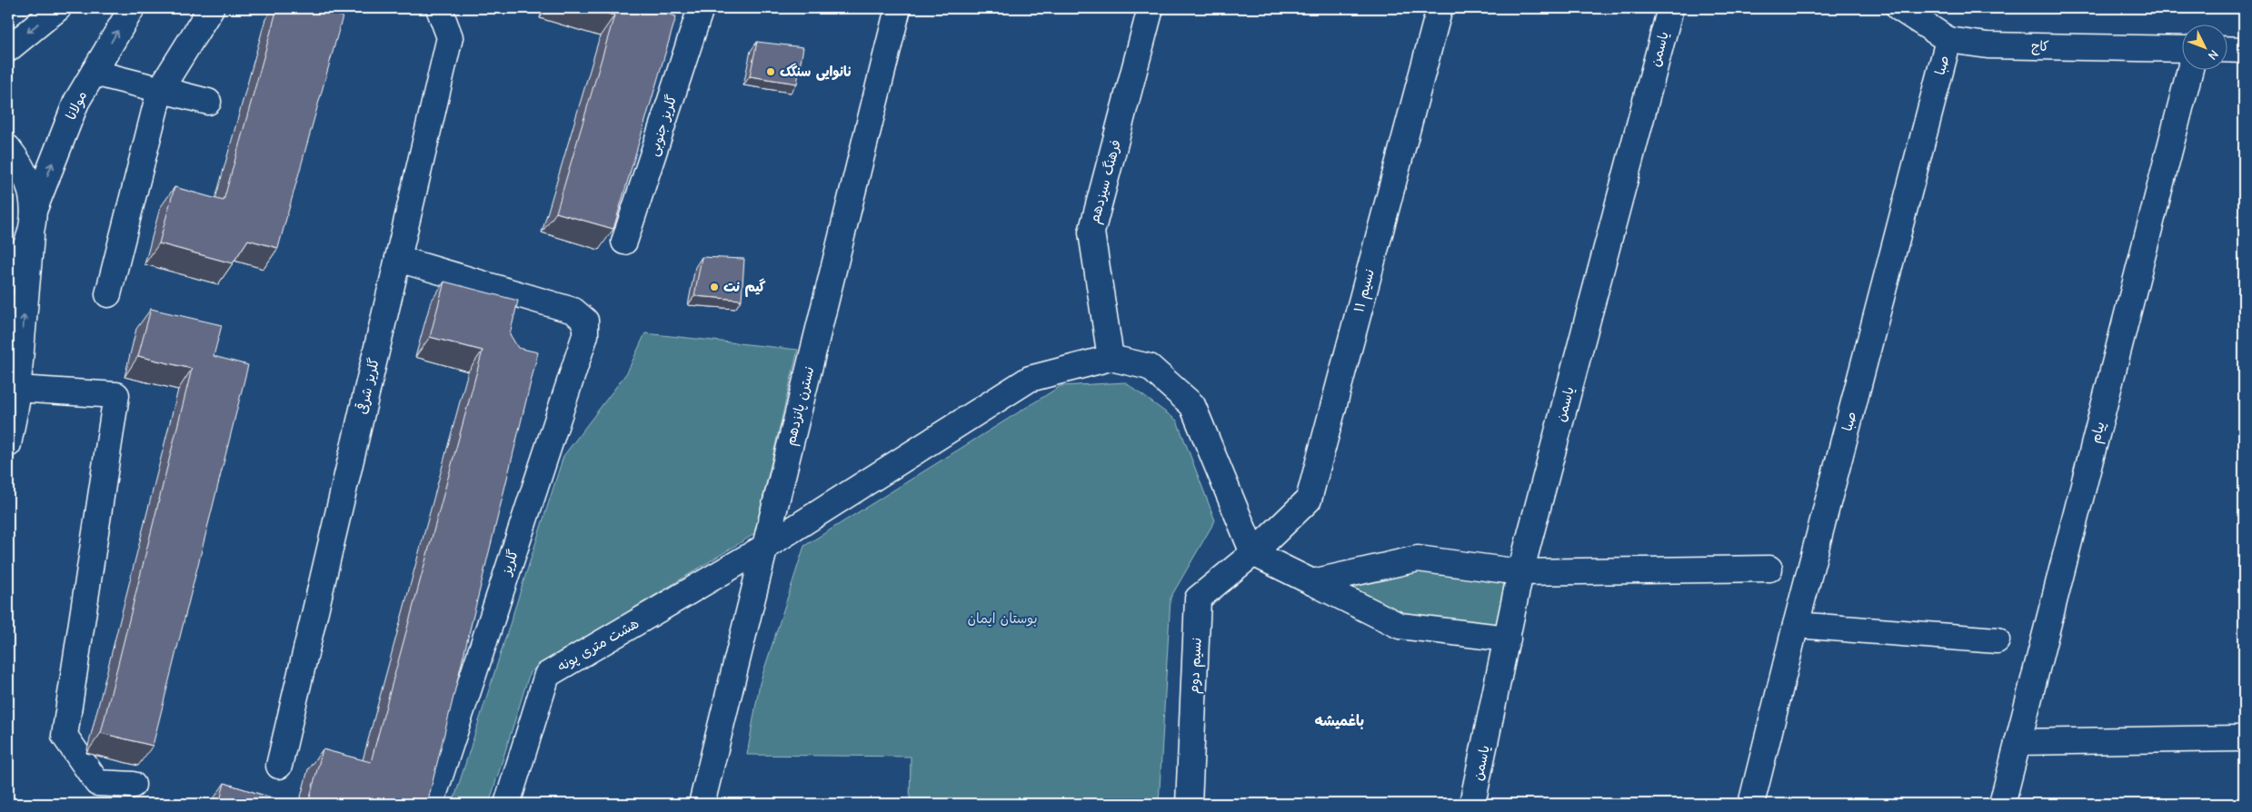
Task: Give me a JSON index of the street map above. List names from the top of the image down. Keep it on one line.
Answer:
{"streets":{"street":["کاج","یاسمن","صبا","مولانا","گلریز جنوبی","فرهنگ سیزدهم","نسیم ۱۱","گلریز شرقی","نسترن پانزدهم","پیام","گلریز","هشت متری پونه","نسیم دوم"]},"crossings":[["کاج","صبا"],["فرهنگ سیزدهم","هشت متری پونه"],["نسیم ۱۱","نسیم دوم"],["گلریز شرقی","گلریز"],["نسترن پانزدهم","هشت متری پونه"]],"districts":["باغمیشه"],"parks":["بوستان ایمان"],"places":["نانوایی سنگک","گیم نت"],"north":"bottom right"}
